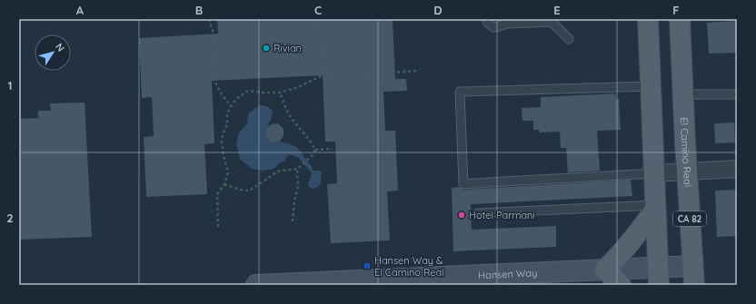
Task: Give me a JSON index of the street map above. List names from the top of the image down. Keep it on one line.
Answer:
{"streets":{"main road":["El Camino Real","CA 82"],"street":["Hansen Way"]},"crossings":[["El Camino Real","Hansen Way"]],"places":{"other":["Rivian","Hotel Parmani"],"transit":["Hansen Way & El Camino Real"]},"north":"top right","grid":{"columns":["A","B","C","D","E","F"],"rows":["1","2"]}}
